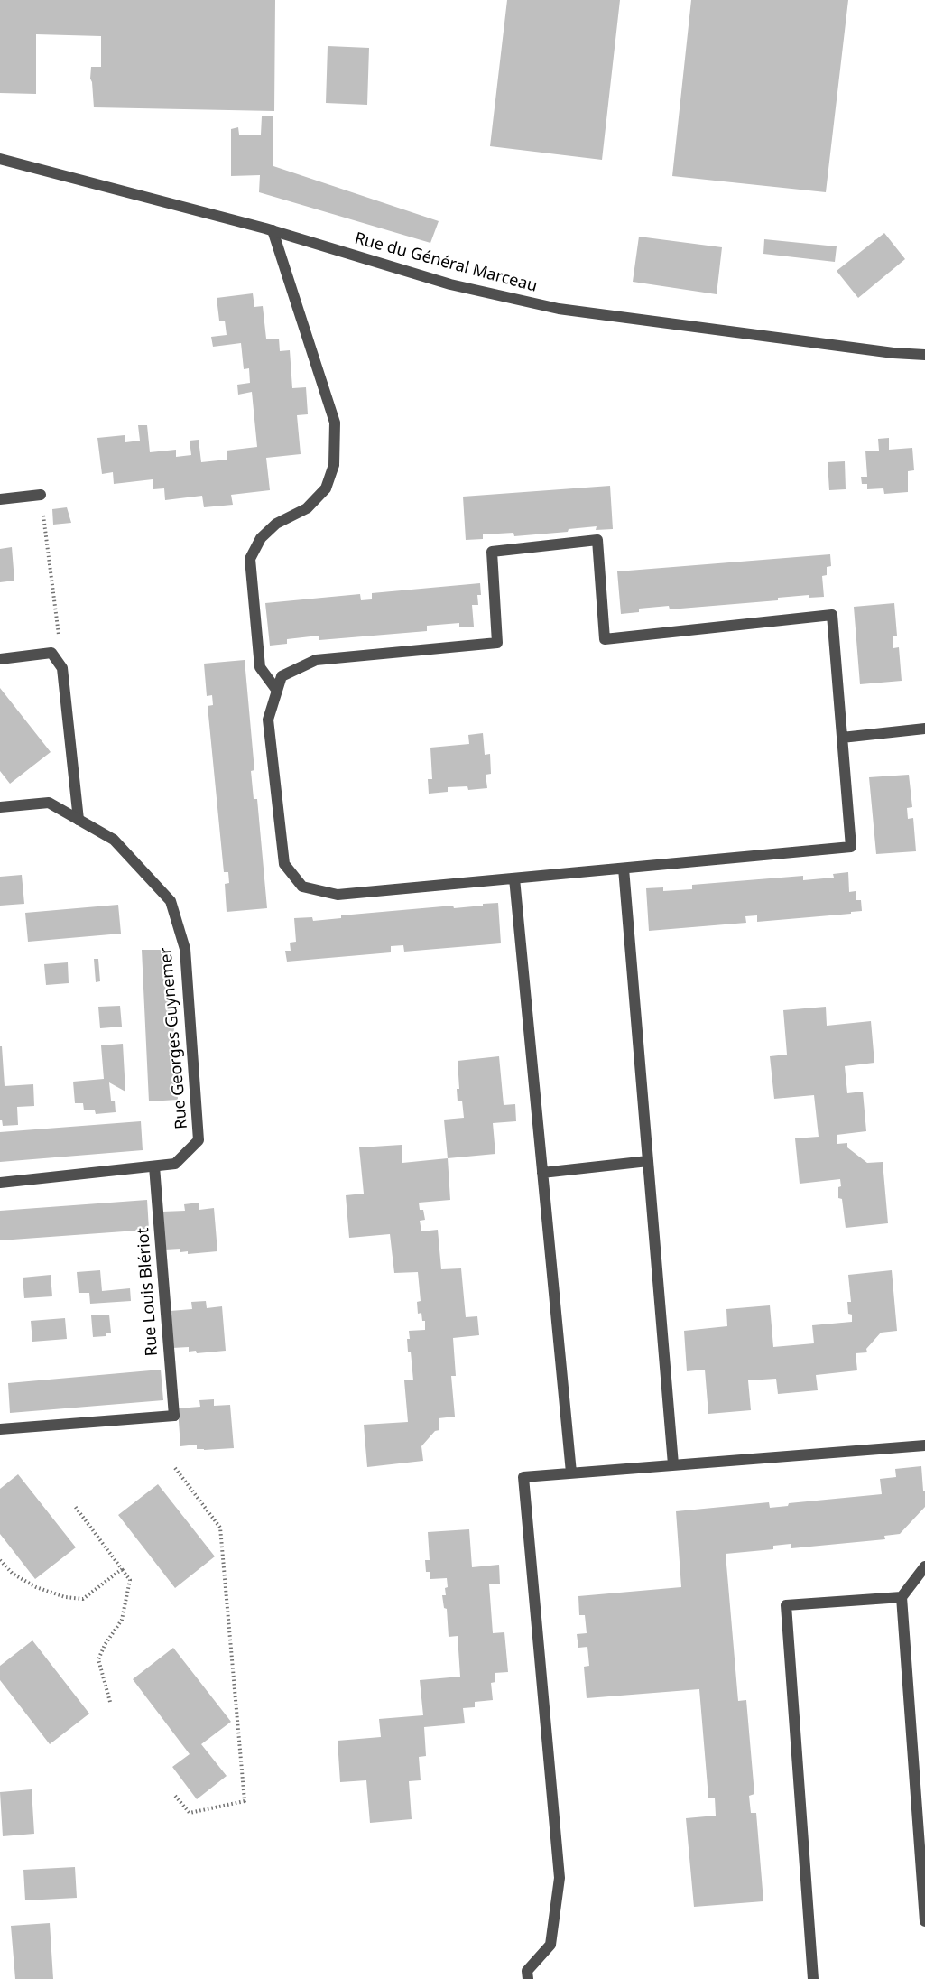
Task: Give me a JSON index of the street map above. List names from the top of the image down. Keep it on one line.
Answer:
{"streets":{"street":["Rue du Général Marceau","Rue Georges Guynemer","Rue Louis Blériot"]},"crossings":[["Rue Georges Guynemer","Rue Louis Blériot"]]}
